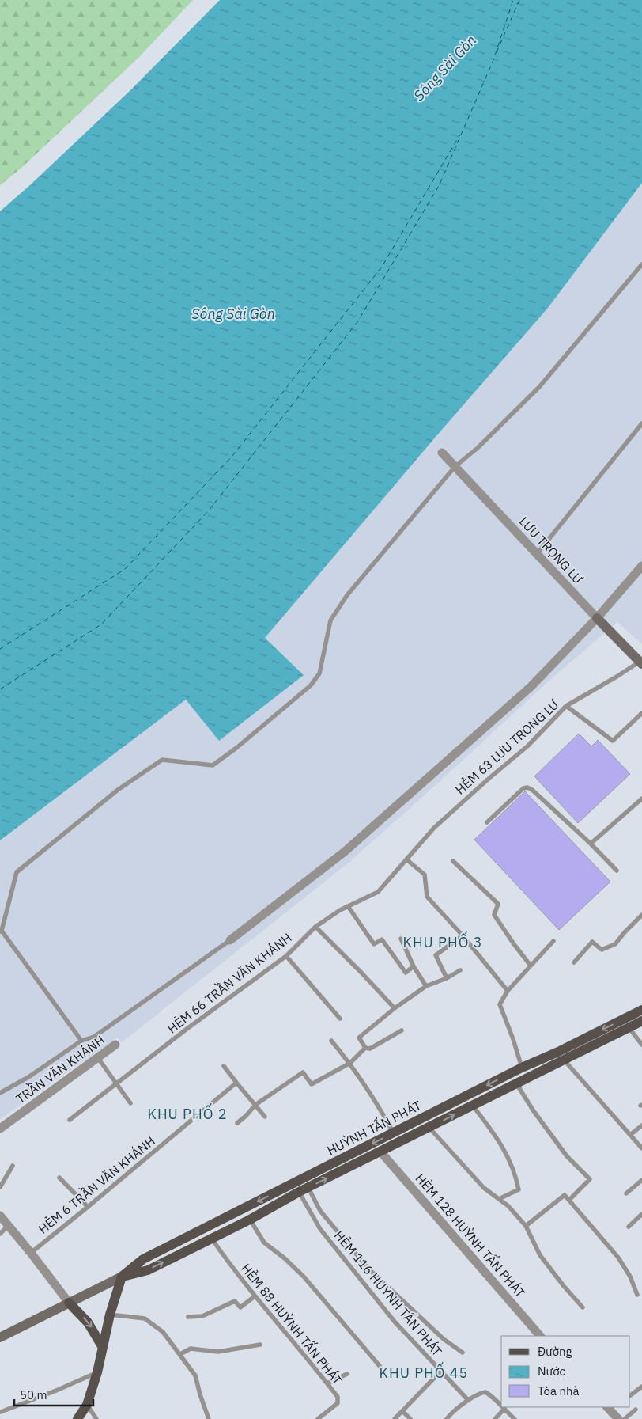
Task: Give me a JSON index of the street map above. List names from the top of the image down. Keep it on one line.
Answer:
{"streets":{"main road":["LƯU TRỌNG LƯ","HUỲNH TẤN PHÁT"],"street":["TRẦN VĂN KHÁNH","HẺM 128 HUỲNH TẤN PHÁT"],"lane":["HẺM 63 LƯU TRỌNG LƯ","HẺM 66 TRẦN VĂN KHÁNH","HẺM 6 TRẦN VĂN KHÁNH","HẺM 116 HUỲNH TẤN PHÁT","HẺM 88 HUỲNH TẤN PHÁT"]},"crossings":[["HẺM 63 LƯU TRỌNG LƯ","HẺM 66 TRẦN VĂN KHÁNH"],["HUỲNH TẤN PHÁT","HẺM 128 HUỲNH TẤN PHÁT"],["HUỲNH TẤN PHÁT","HẺM 116 HUỲNH TẤN PHÁT"],["HUỲNH TẤN PHÁT","HẺM 88 HUỲNH TẤN PHÁT"]],"districts":["KHU PHỐ 3","KHU PHỐ 2","KHU PHỐ 45"],"water":["Sông Sài Gòn"],"legend":["Đường","Nước","Tòa nhà"],"scale_bar":"50 m"}
